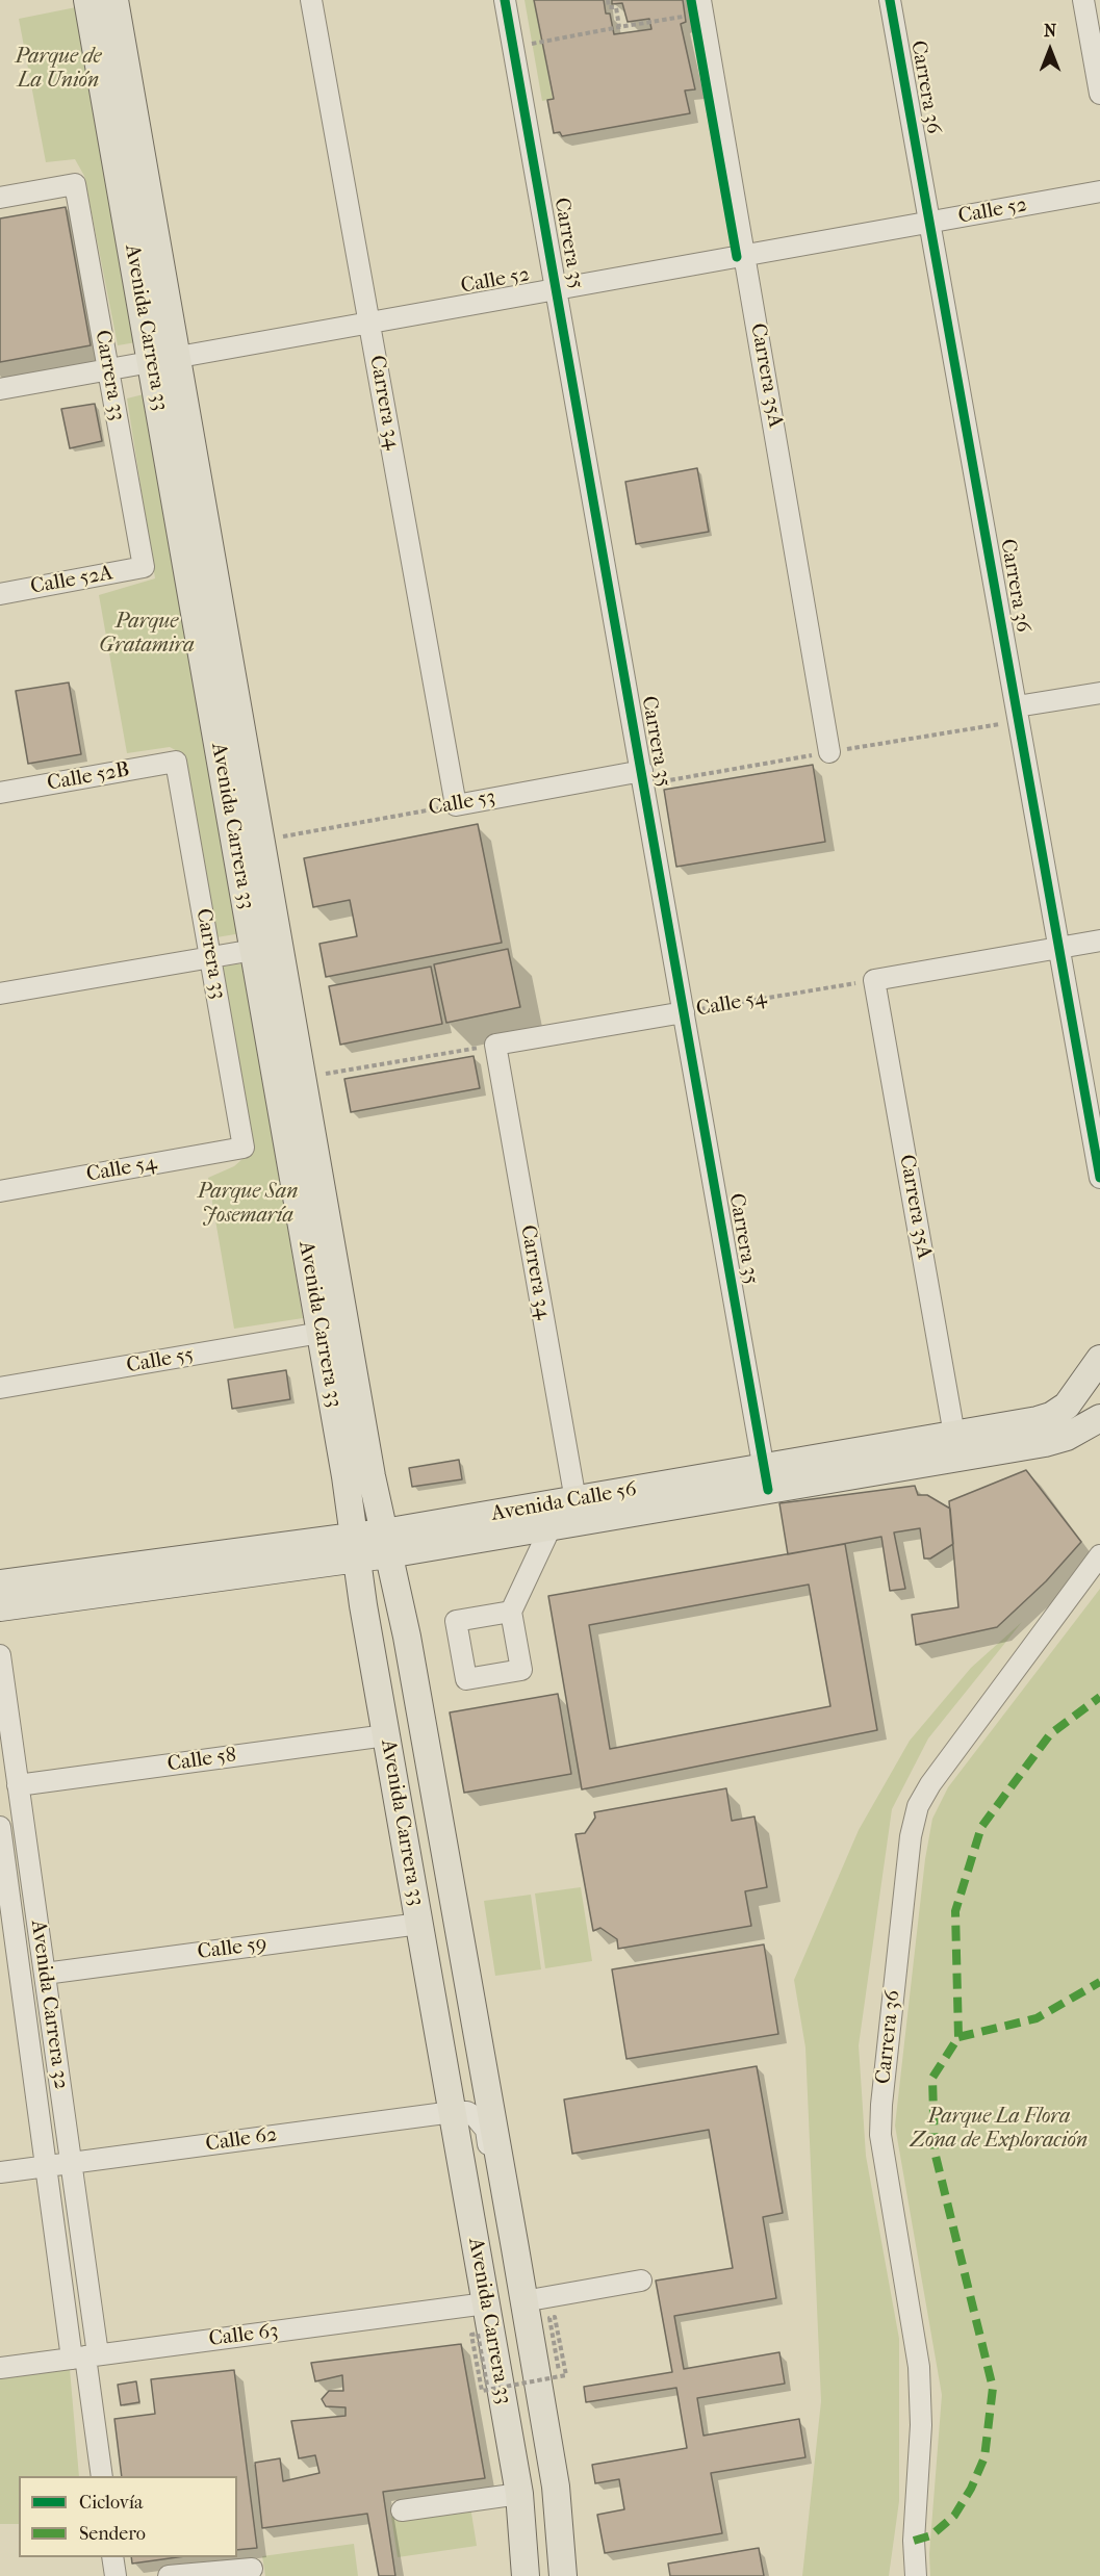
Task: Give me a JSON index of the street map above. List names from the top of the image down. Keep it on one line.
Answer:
{"streets":{"main road":["Avenida Carrera 33","Avenida Calle 56"],"street":["Carrera 36","Calle 52","Carrera 35","Carrera 33","Carrera 35A","Carrera 34","Calle 52A","Calle 52B","Calle 53","Calle 54","Calle 55","Calle 58","Calle 59","Avenida Carrera 32","Calle 62","Calle 63"]},"crossings":[["Carrera 36","Calle 52"],["Calle 52","Carrera 35"],["Calle 52","Avenida Carrera 33"],["Calle 52","Carrera 33"],["Calle 52","Carrera 35A"],["Calle 52","Carrera 34"],["Carrera 35","Calle 53"],["Carrera 35","Calle 54"],["Carrera 35","Avenida Calle 56"],["Avenida Carrera 33","Calle 55"],["Avenida Carrera 33","Avenida Calle 56"],["Avenida Carrera 33","Calle 58"],["Avenida Carrera 33","Calle 59"],["Avenida Carrera 33","Calle 62"],["Avenida Carrera 33","Calle 63"],["Carrera 33","Calle 52A"],["Carrera 33","Calle 52B"],["Carrera 33","Calle 54"],["Carrera 35A","Calle 54"],["Carrera 35A","Avenida Calle 56"],["Carrera 34","Calle 53"],["Carrera 34","Calle 54"],["Carrera 34","Avenida Calle 56"],["Calle 58","Avenida Carrera 32"],["Calle 59","Avenida Carrera 32"],["Avenida Carrera 32","Calle 62"],["Avenida Carrera 32","Calle 63"]],"parks":["Parque de La Unión","Parque Gratamira","Parque San Josemaría","Parque La Flora Zona de Exploración"],"legend":["Ciclovía","Sendero"],"north":"top"}
